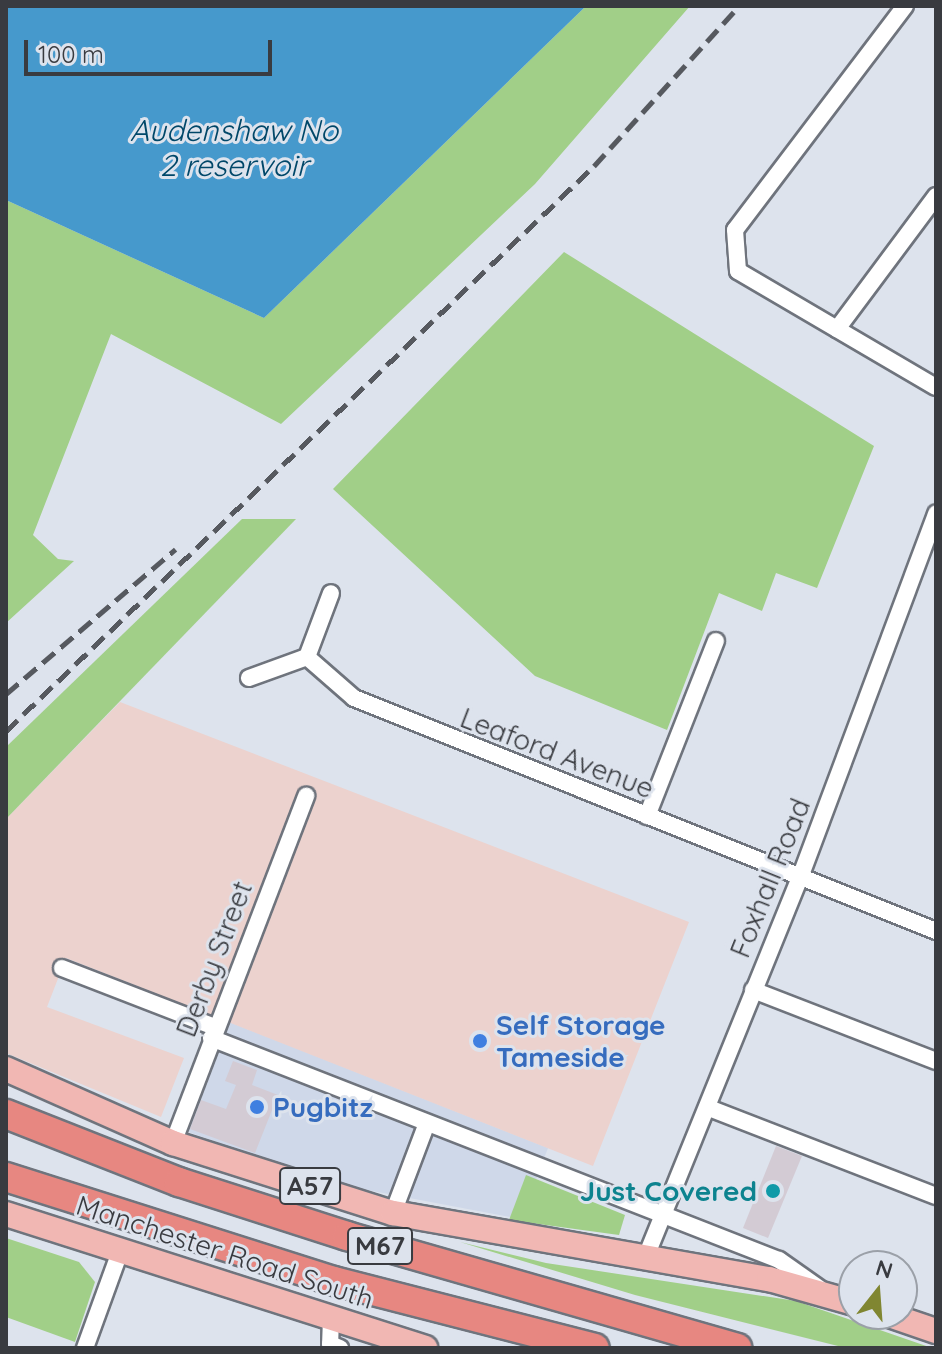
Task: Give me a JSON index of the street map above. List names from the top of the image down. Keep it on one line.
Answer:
{"streets":{"highway":["M67"],"main road":["A57","Manchester Road South"],"street":["Leaford Avenue","Foxhall Road","Derby Street"]},"crossings":[["Leaford Avenue","Foxhall Road"],["Foxhall Road","A57"],["Derby Street","A57"]],"water":["Audenshaw No 2 reservoir"],"places":["Self Storage Tameside","Pugbitz","Just Covered"],"scale_bar":"100 m","north":"top"}
